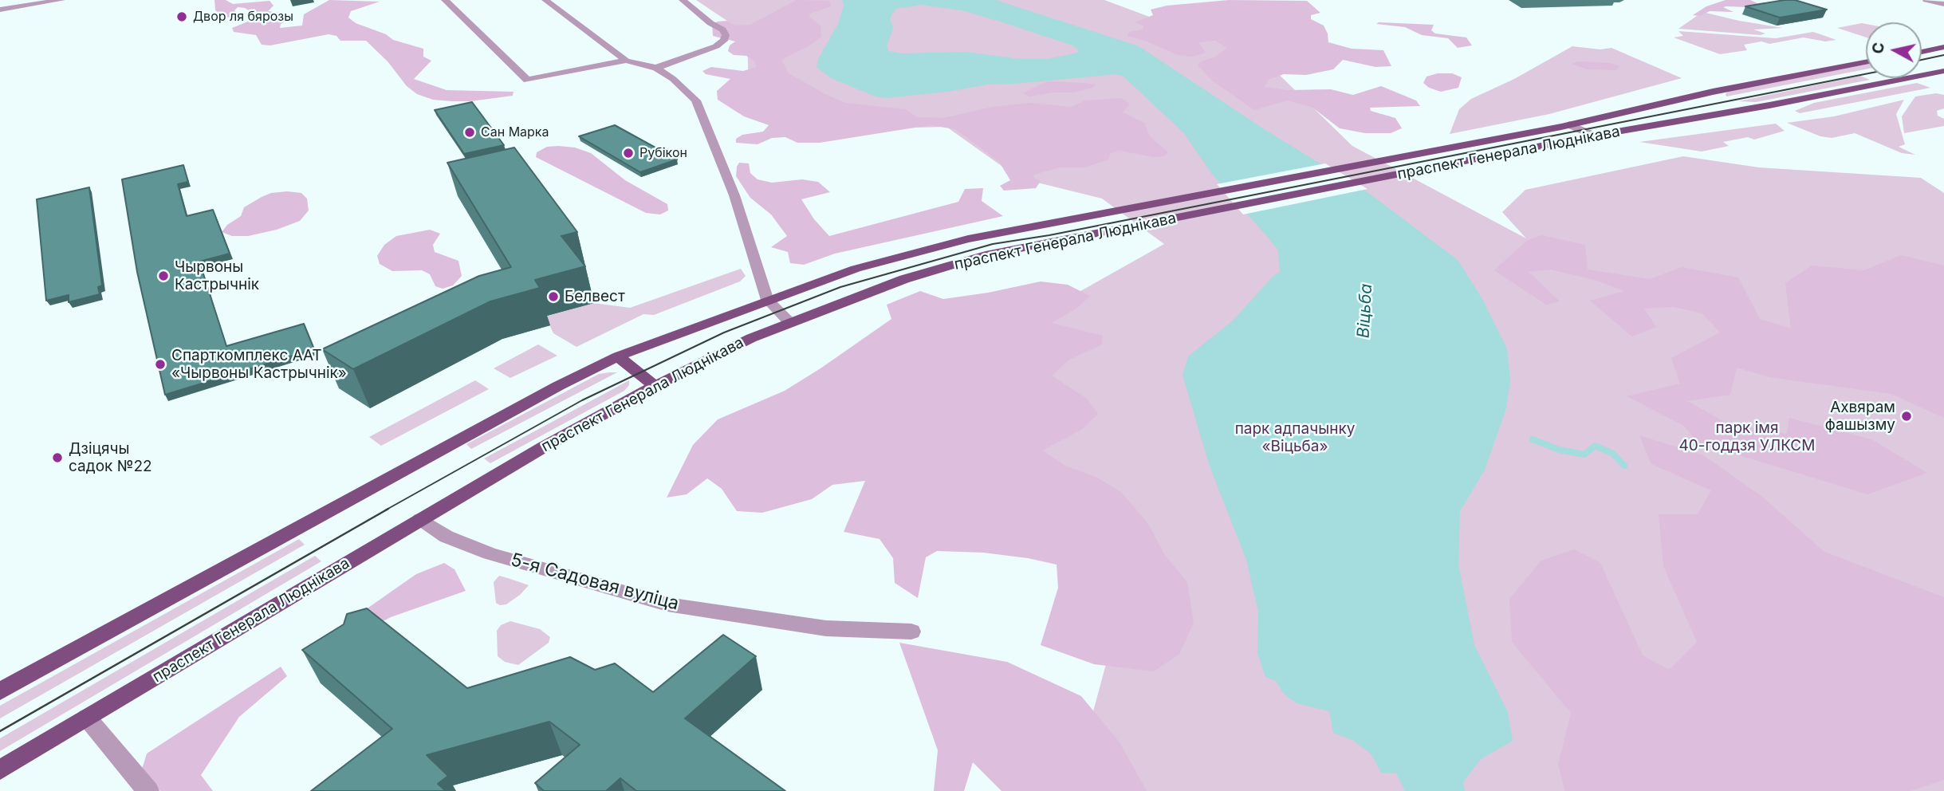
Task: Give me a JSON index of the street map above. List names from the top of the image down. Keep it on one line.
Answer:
{"streets":{"main road":["праспект Генерала Люднікава"],"street":["5-я Садовая вуліца"]},"crossings":[["праспект Генерала Люднікава","5-я Садовая вуліца"]],"water":["Віцьба"],"parks":["парк імя 40-годдзя УЛКСМ","парк адпачынку «Віцьба»"],"places":["Двор ля бярозы","Сан Марка","Рубікон","Чырвоны Кастрычнік","Белвест","Спарткомплекс ААТ «Чырвоны Кастрычнік»","Ахвярам фашызму","Дзіцячы садок №22"],"north":"left"}
